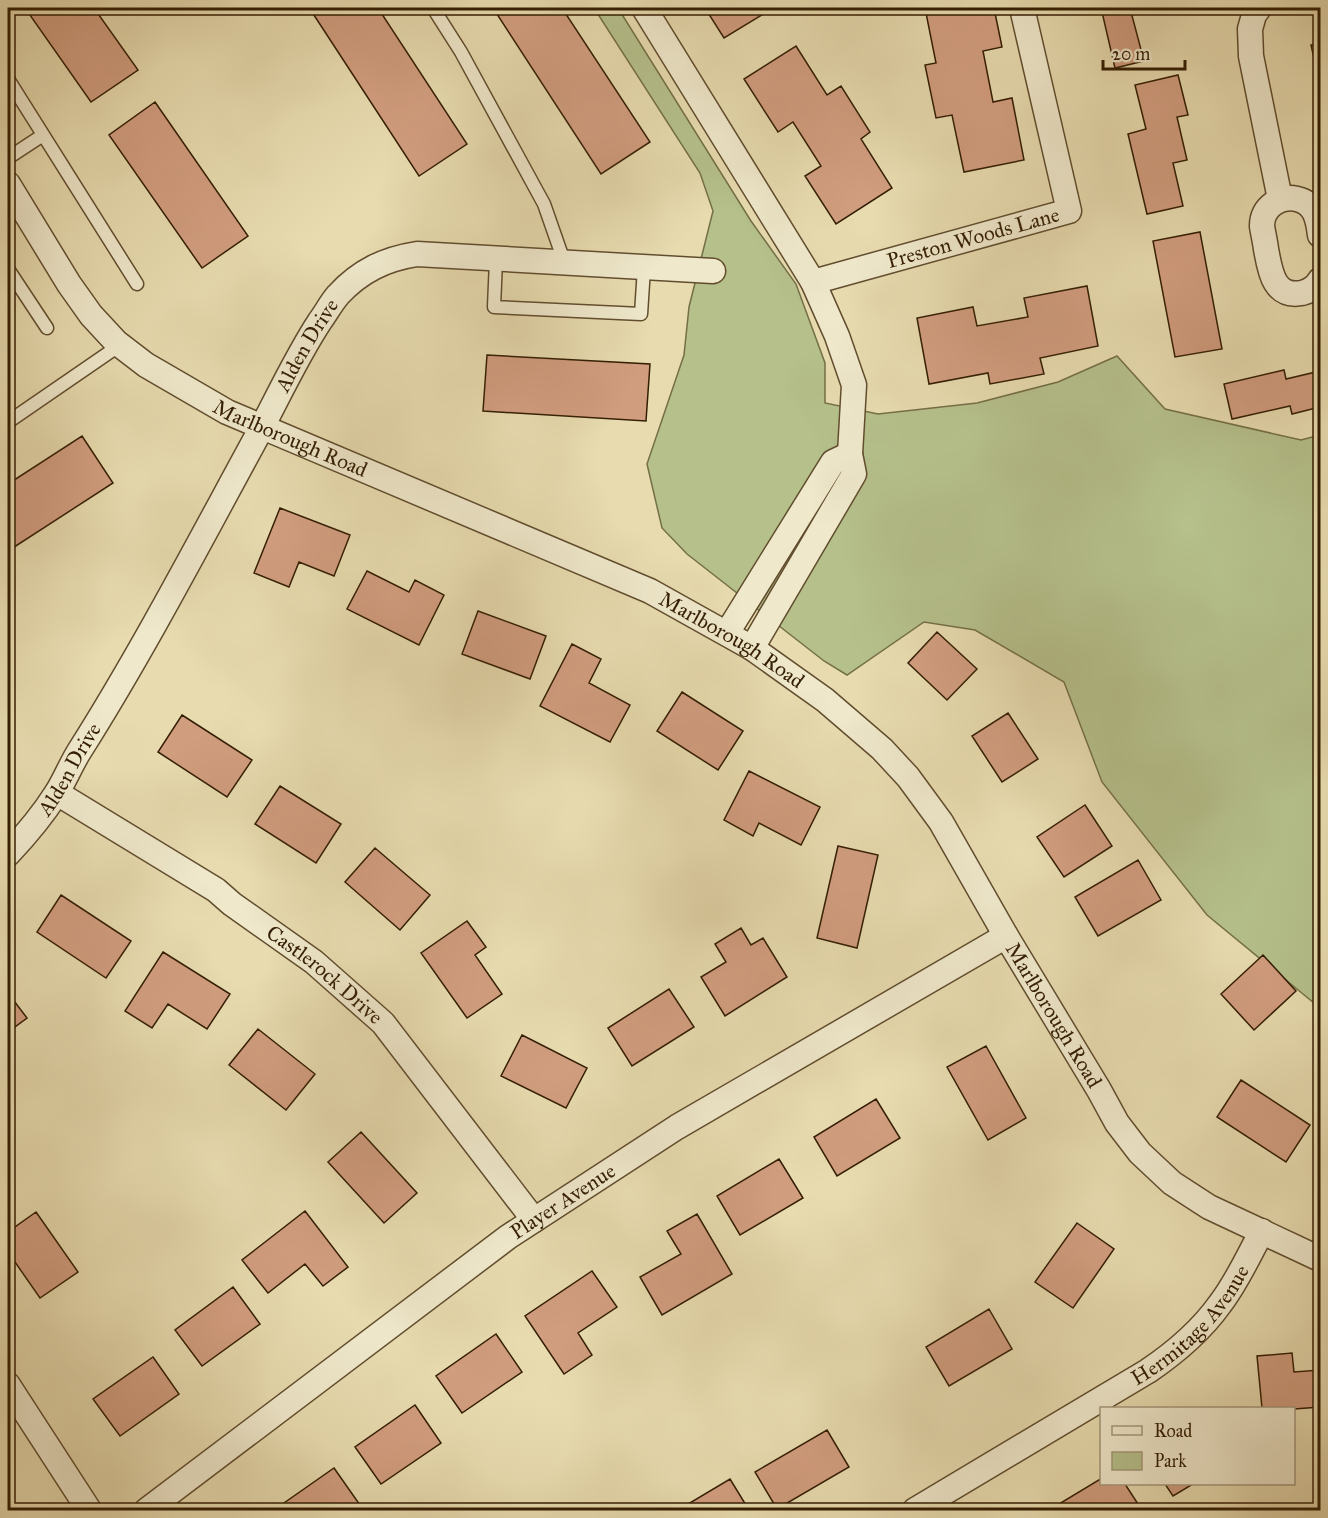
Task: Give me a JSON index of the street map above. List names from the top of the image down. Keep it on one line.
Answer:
{"streets":{"street":["Preston Woods Lane","Alden Drive","Marlborough Road","Castlerock Drive","Player Avenue","Hermitage Avenue"]},"crossings":[["Alden Drive","Marlborough Road"],["Alden Drive","Castlerock Drive"],["Marlborough Road","Player Avenue"],["Marlborough Road","Hermitage Avenue"],["Castlerock Drive","Player Avenue"]],"legend":["Road","Park"],"scale_bar":"20 m"}
